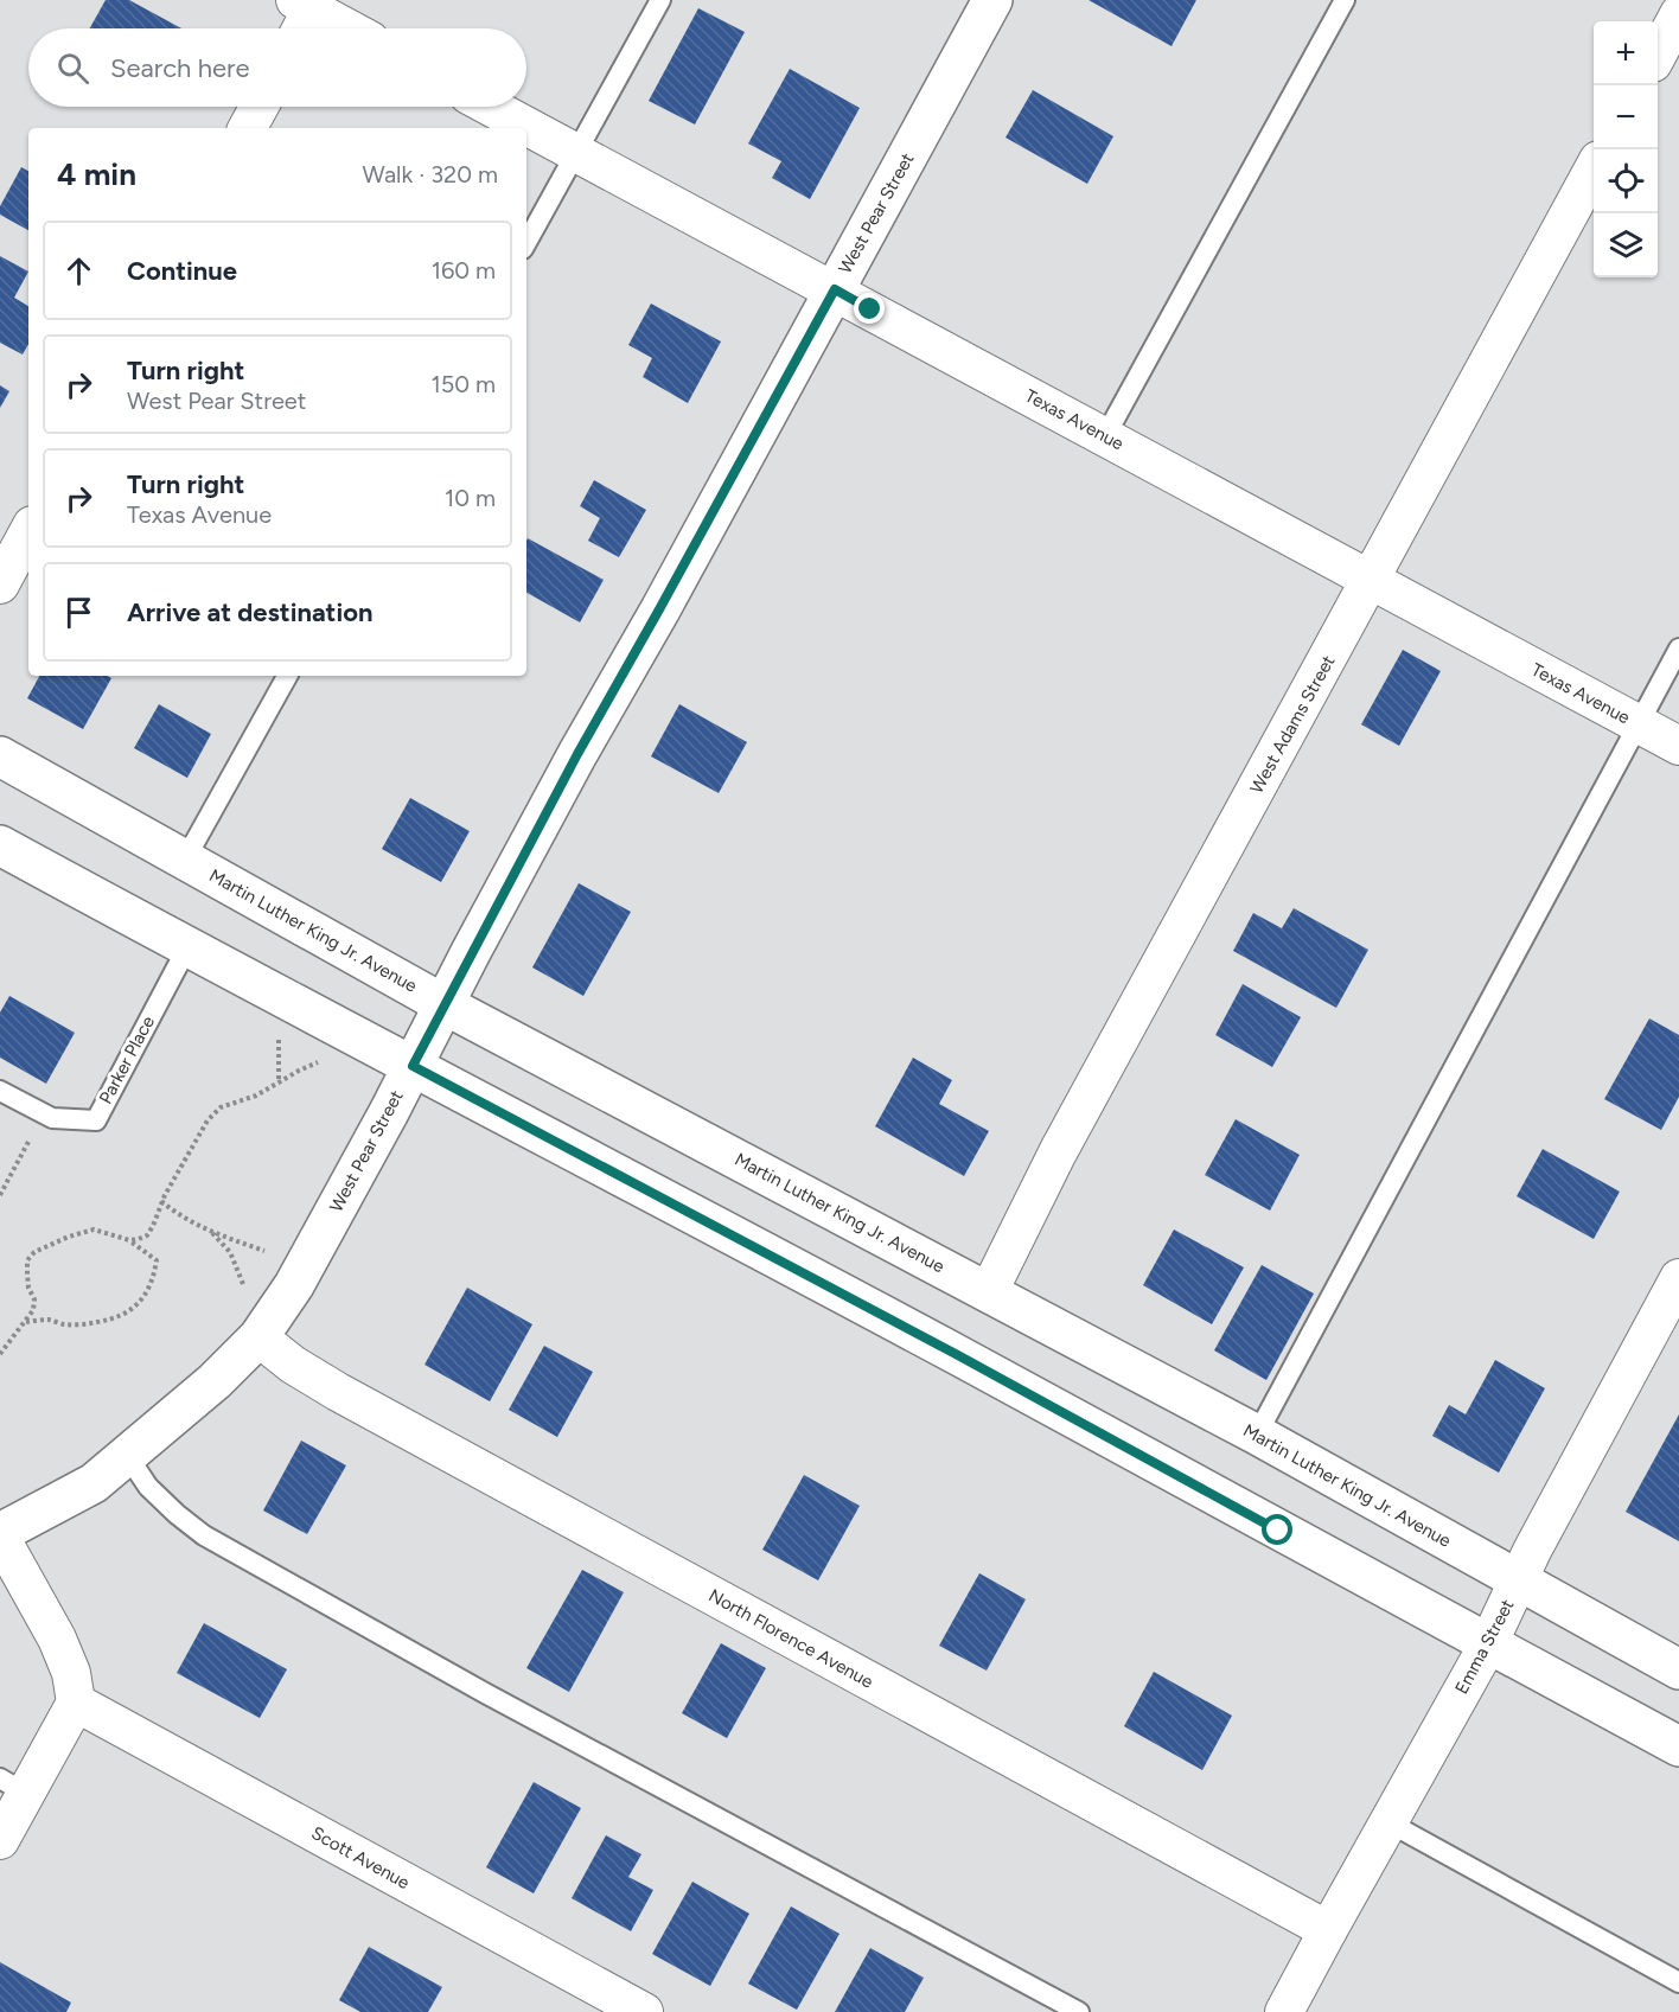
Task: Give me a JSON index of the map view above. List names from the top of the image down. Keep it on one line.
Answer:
{"streets":{"main road":["West Pear Street","Martin Luther King Jr. Avenue"],"street":["Texas Avenue","West Adams Street","North Florence Avenue","Emma Street","Scott Avenue"],"lane":["Parker Place"]},"crossings":[["West Pear Street","Texas Avenue"],["West Pear Street","Martin Luther King Jr. Avenue"],["West Pear Street","North Florence Avenue"],["Texas Avenue","West Adams Street"],["West Adams Street","Martin Luther King Jr. Avenue"],["Martin Luther King Jr. Avenue","Emma Street"],["North Florence Avenue","Emma Street"]],"page":{"map_buttons":["+","−"],"search":"Search here","heading":["4 min","Walk · 320 m"],"list":[["Continue","160 m"],["Turn right","West Pear Street","150 m"],["Turn right","Texas Avenue","10 m"],"Arrive at destination"]}}
